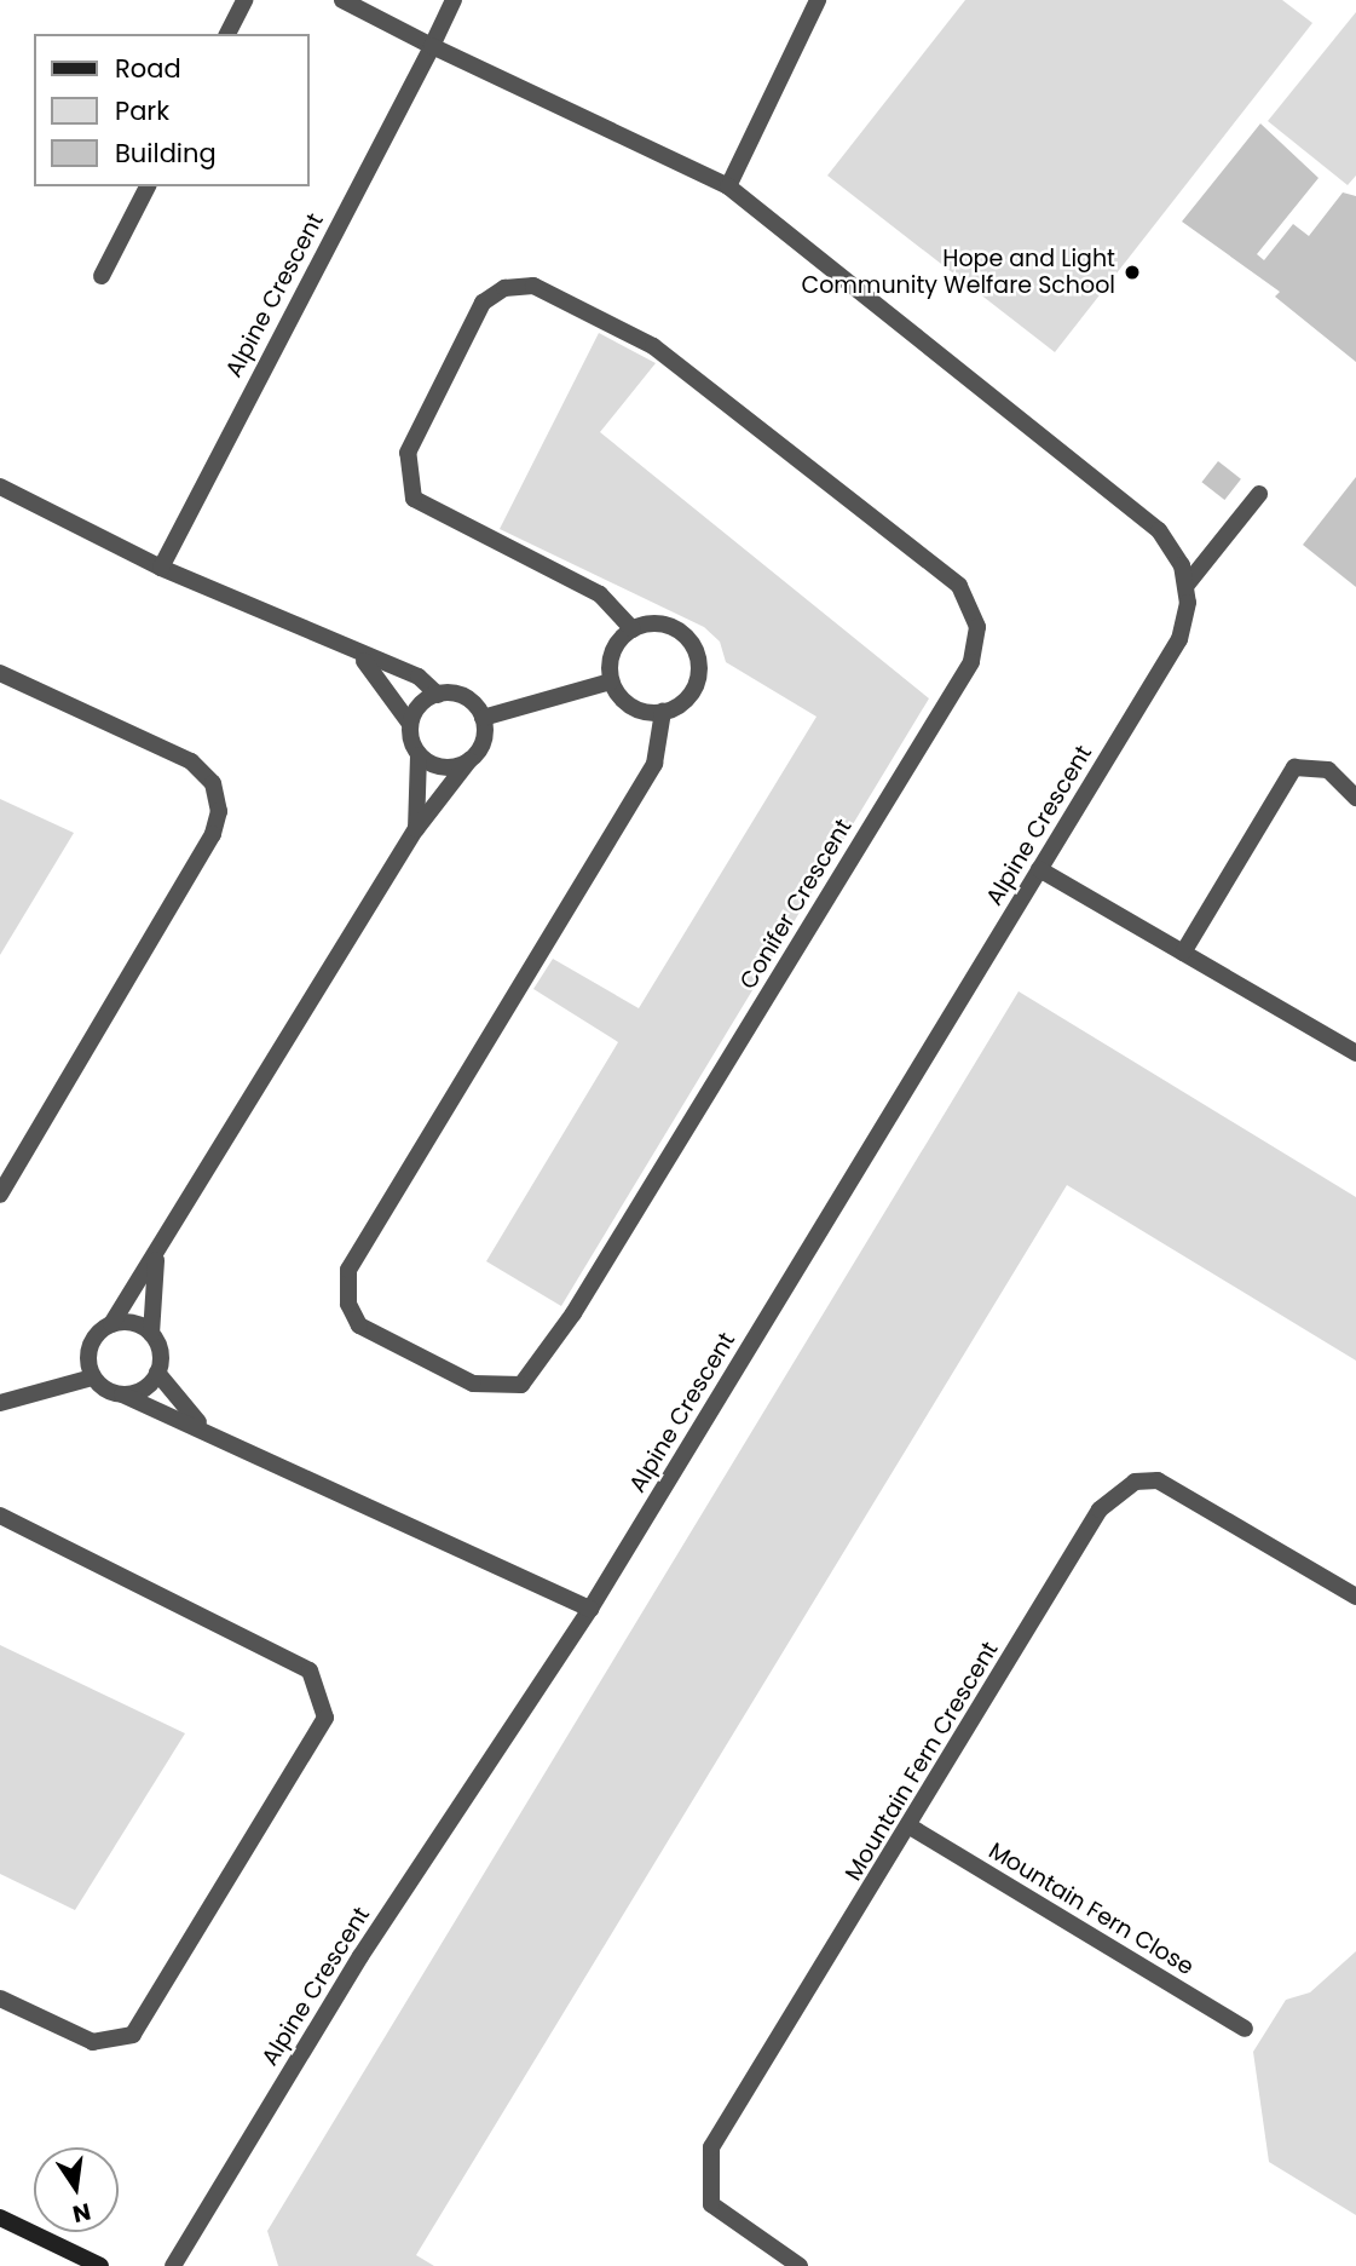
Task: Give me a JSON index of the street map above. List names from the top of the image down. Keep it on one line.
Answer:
{"streets":{"street":["Alpine Crescent","Conifer Crescent","Mountain Fern Crescent","Mountain Fern Close"]},"crossings":[["Mountain Fern Crescent","Mountain Fern Close"]],"places":["Hope and Light Community Welfare School"],"legend":["Road","Park","Building"],"north":"bottom"}
